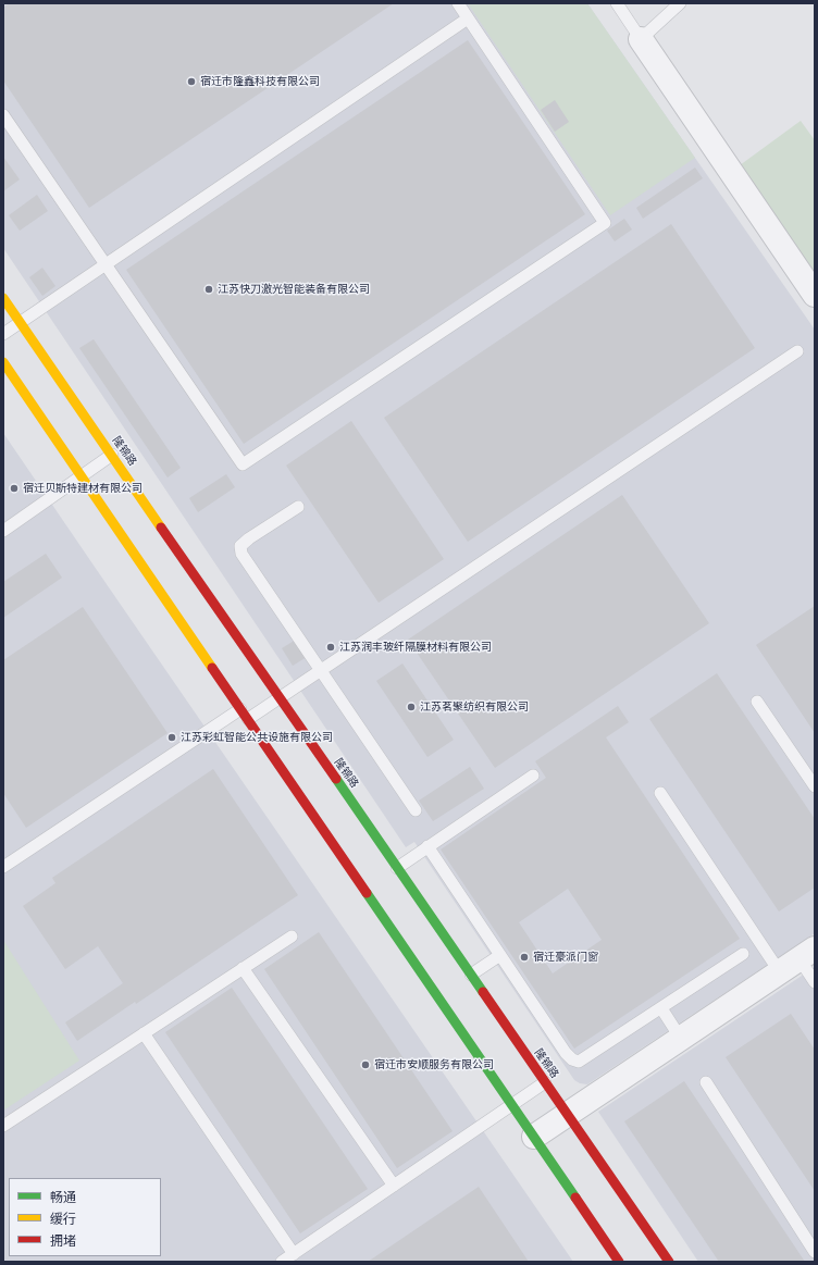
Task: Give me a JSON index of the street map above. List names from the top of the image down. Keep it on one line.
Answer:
{"streets":{"main road":["隆锦路"]},"places":["宿迁市隆鑫科技有限公司","江苏快刀激光智能装备有限公司","宿迁贝斯特建材有限公司","江苏润丰玻纤隔膜材料有限公司","江苏茗聚纺织有限公司","江苏彩虹智能公共设施有限公司","宿迁豪派门窗","宿迁市安顺服务有限公司"],"legend":["畅通","缓行","拥堵"]}
